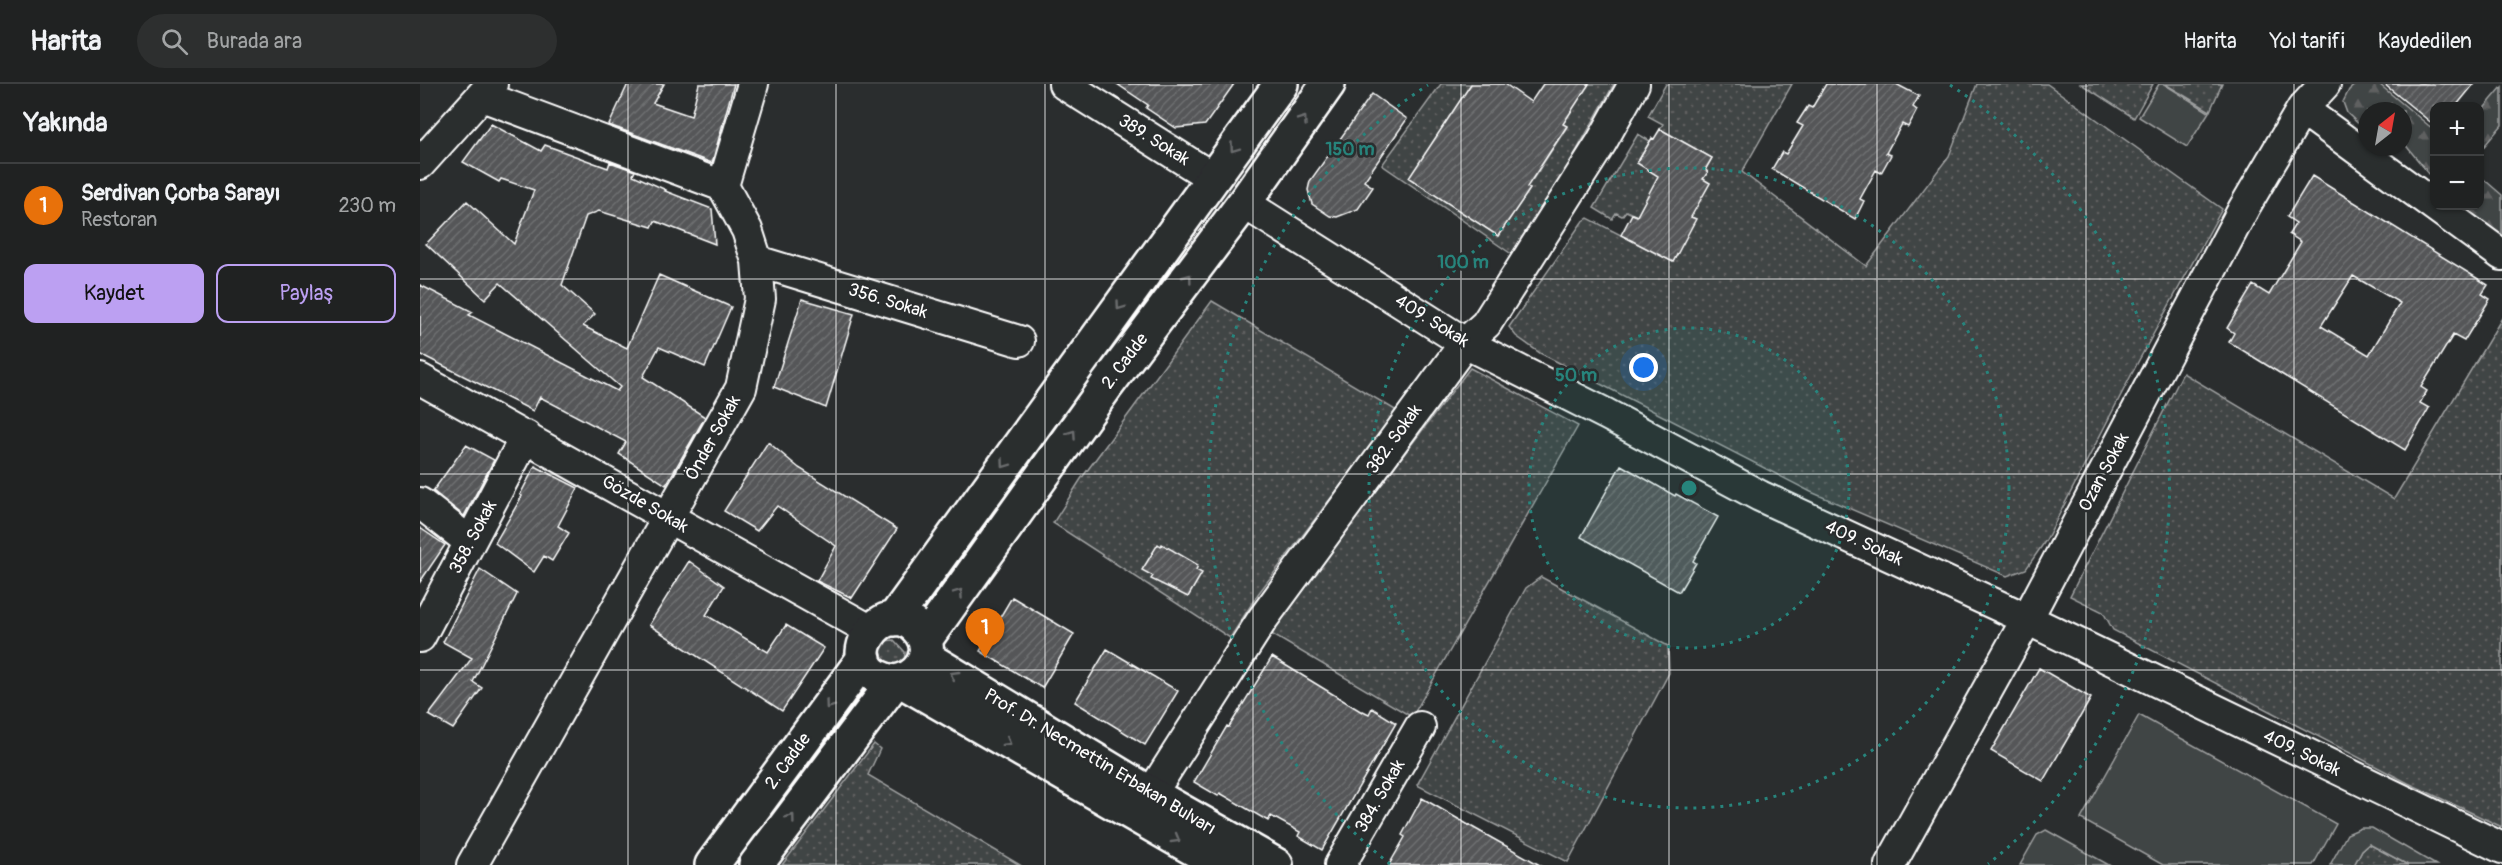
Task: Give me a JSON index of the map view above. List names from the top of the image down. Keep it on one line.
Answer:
{"streets":{"main road":["2. Cadde","Prof. Dr. Necmettin Erbakan Bulvarı"],"street":["389. Sokak","356. Sokak","409. Sokak","Önder Sokak","382. Sokak","Ozan Sokak","Gözde Sokak","358. Sokak","384. Sokak"]},"crossings":[["389. Sokak","2. Cadde"],["356. Sokak","Önder Sokak"],["409. Sokak","2. Cadde"],["409. Sokak","382. Sokak"],["409. Sokak","Ozan Sokak"],["2. Cadde","Gözde Sokak"],["2. Cadde","Prof. Dr. Necmettin Erbakan Bulvarı"],["Önder Sokak","Gözde Sokak"],["382. Sokak","Prof. Dr. Necmettin Erbakan Bulvarı"],["Gözde Sokak","358. Sokak"],["Gözde Sokak","Prof. Dr. Necmettin Erbakan Bulvarı"]],"north":"top right","page":{"header":"Harita","search":"Burada ara","nav":["Harita","Yol tarifi","Kaydedilen"],"heading":"Yakında","map_buttons":["+","−"],"list":[{"mark":"1","name":"Serdivan Çorba Sarayı","note":"Restoran","value":"230 m"}],"buttons":["Kaydet","Paylaş"],"pins":"1"},"rings":["150 m","100 m","50 m"]}
